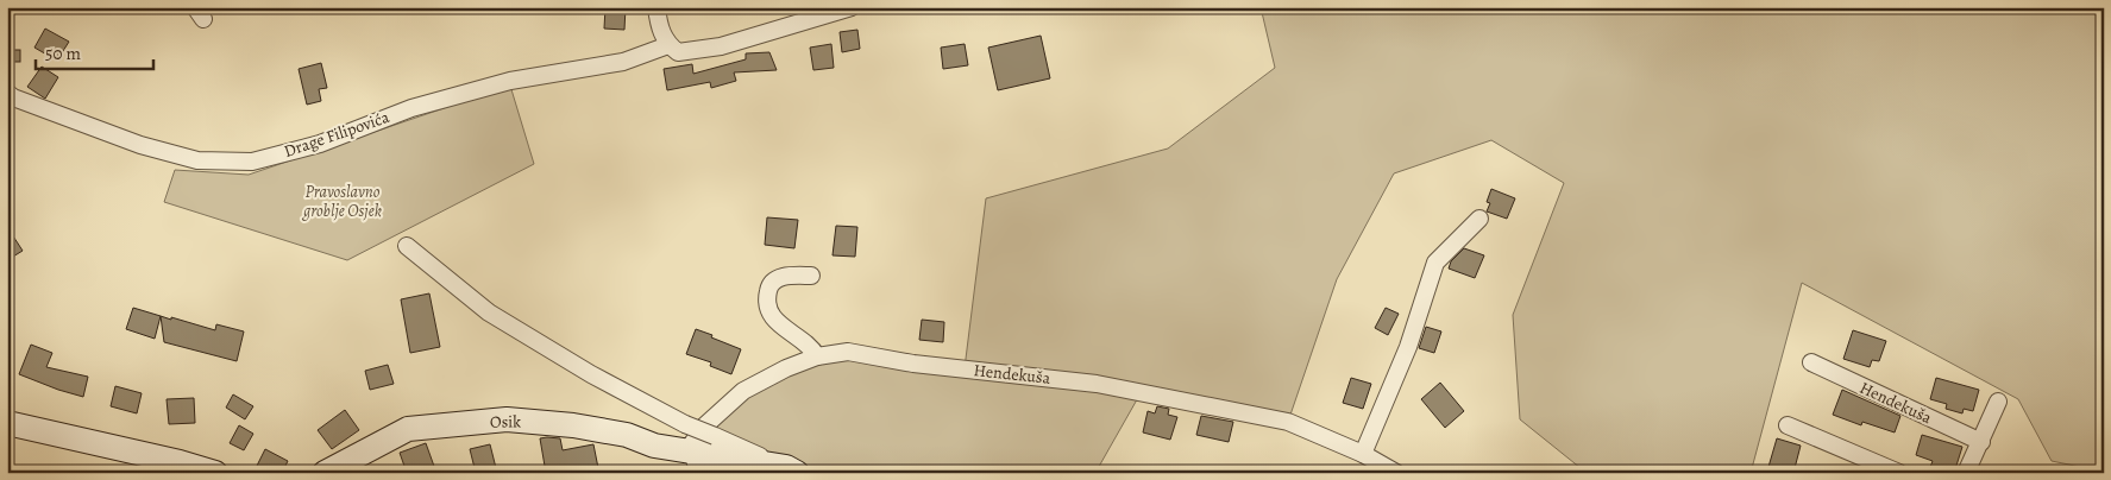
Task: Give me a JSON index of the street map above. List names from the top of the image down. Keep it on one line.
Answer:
{"streets":{"main road":["Osik"],"street":["Drage Filipovića","Hendekuša"]},"crossings":[["Hendekuša","Osik"]],"parks":["Pravoslavno groblje Osjek"],"scale_bar":"50 m"}
